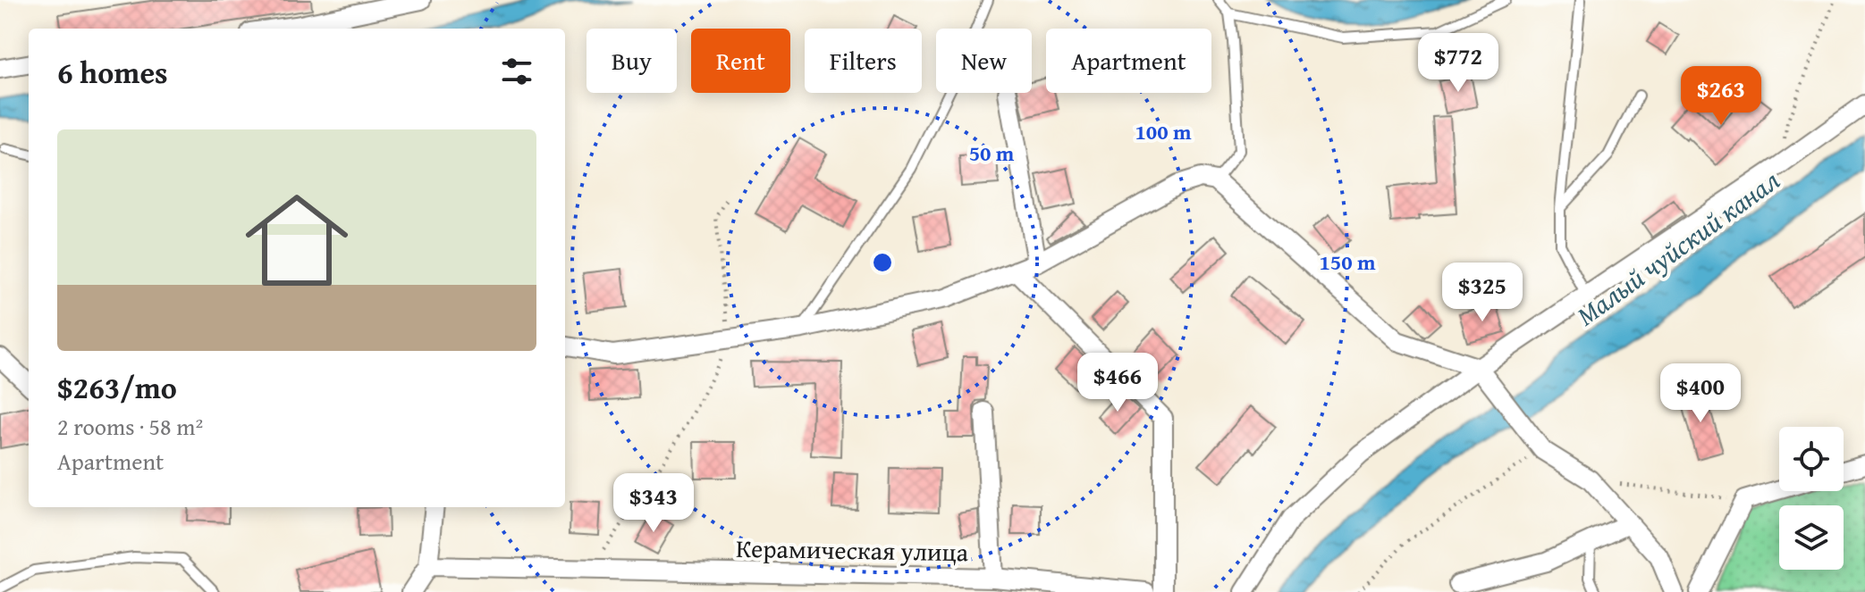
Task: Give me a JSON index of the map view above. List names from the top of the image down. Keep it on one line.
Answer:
{"streets":{"street":["Керамическая улица"]},"water":["Малый чуйский канал"],"page":{"chip":["Buy","Rent","Filters","New","Apartment"],"heading":"6 homes","price":["$772","$263","$325","$466","$400","$343"],"list":[{"name":"$263/mo","note":"2 rooms · 58 m² · Apartment"}]},"rings":["100 m","50 m","150 m"]}
